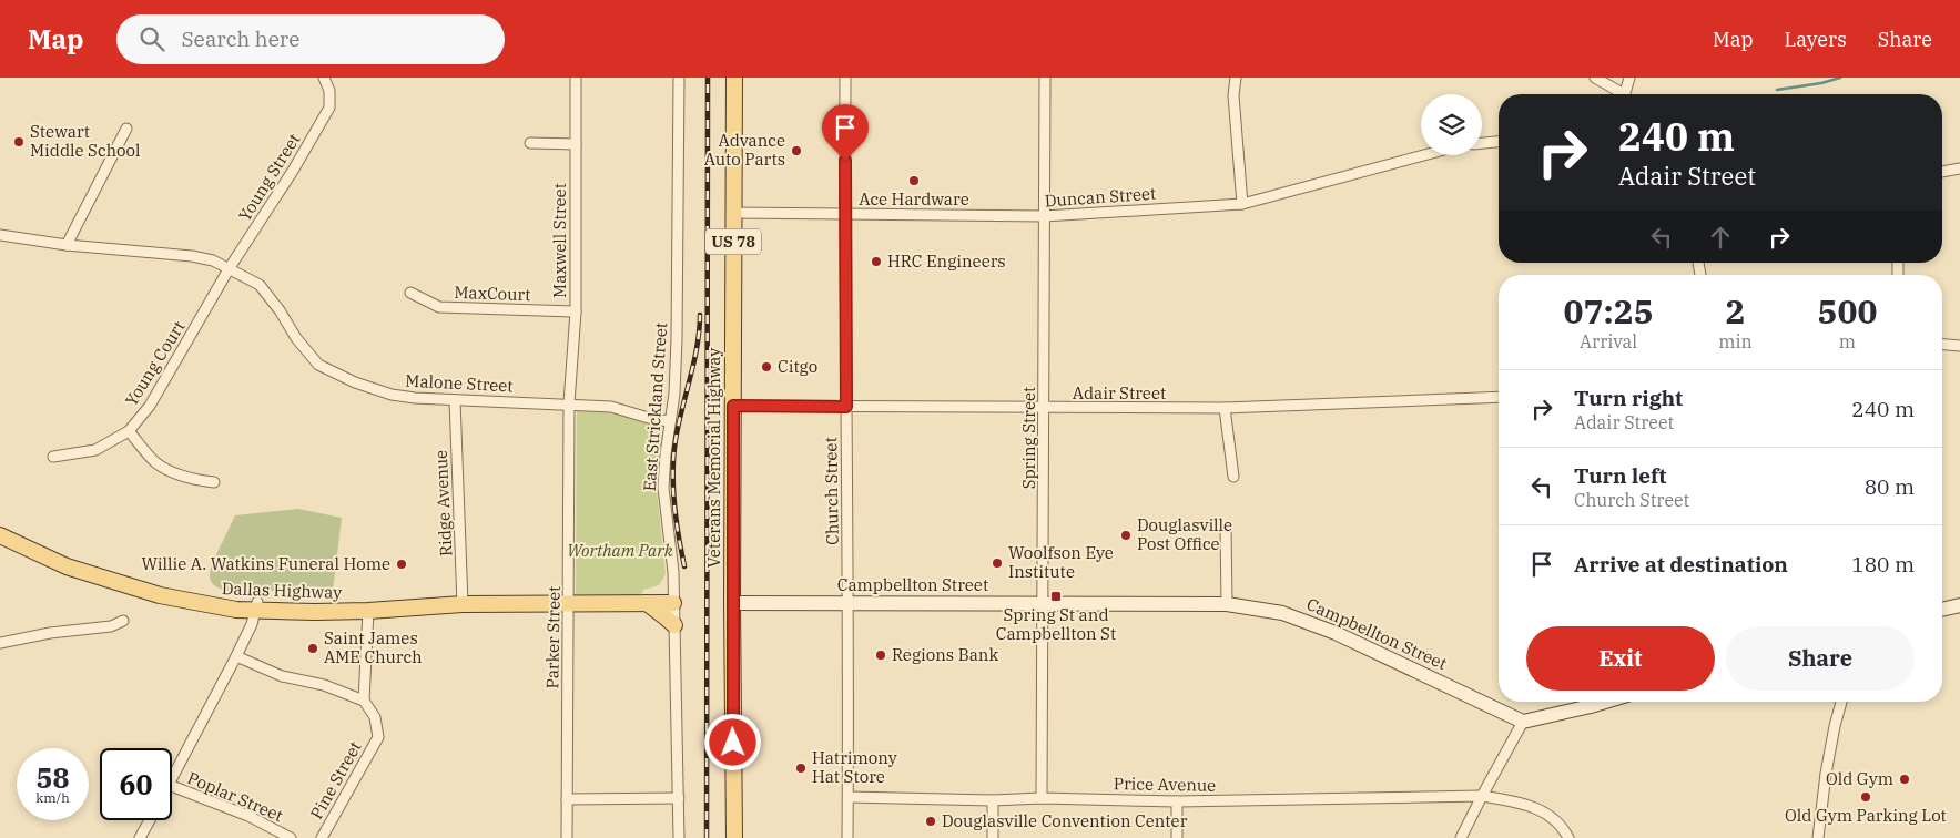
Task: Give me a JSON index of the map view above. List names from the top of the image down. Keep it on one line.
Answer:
{"streets":{"main road":["US 78","Veterans Memorial Highway","Campbellton Street","Dallas Highway"],"street":["Young Street","Duncan Street","Maxwell Street","MaxCourt","Young Court","Malone Street","Adair Street","East Strickland Street","Spring Street","Church Street","Ridge Avenue","Parker Street","Pine Street","Price Avenue","Poplar Street"]},"crossings":[["Young Street","Young Court"],["Young Street","Malone Street"],["Duncan Street","Spring Street"],["Duncan Street","Veterans Memorial Highway"],["Duncan Street","Church Street"],["Maxwell Street","MaxCourt"],["Maxwell Street","Malone Street"],["Maxwell Street","Parker Street"],["Young Court","Malone Street"],["Malone Street","East Strickland Street"],["Malone Street","Ridge Avenue"],["Malone Street","Parker Street"],["Adair Street","Spring Street"],["Adair Street","Veterans Memorial Highway"],["Adair Street","Church Street"],["East Strickland Street","Dallas Highway"],["Spring Street","Campbellton Street"],["Spring Street","Price Avenue"],["Veterans Memorial Highway","Campbellton Street"],["Church Street","Campbellton Street"],["Church Street","Price Avenue"],["Ridge Avenue","Dallas Highway"],["Dallas Highway","Parker Street"]],"parks":["Wortham Park"],"places":{"other":["Stewart Middle School","Advance Auto Parts","Ace Hardware","HRC Engineers","Citgo","Douglasville Post Office","Woolfson Eye Institute","Willie A. Watkins Funeral Home","Saint James AME Church","Regions Bank","Hatrimony Hat Store","Old Gym","Old Gym Parking Lot","Douglasville Convention Center"],"transit":["Spring St and Campbellton St"]},"page":{"header":"Map","search":"Search here","nav":["Map","Layers","Share"],"turn":["240 m","Adair Street"],"eta":["07:25","Arrival","2","min","500","m"],"list":[{"name":"Turn right","note":"Adair Street","value":"240 m"},{"name":"Turn left","note":"Church Street","value":"80 m"},{"name":"Arrive at destination","value":"180 m"}],"buttons":["Exit","Share"],"speed":"58 km/h","limit":"60"}}
